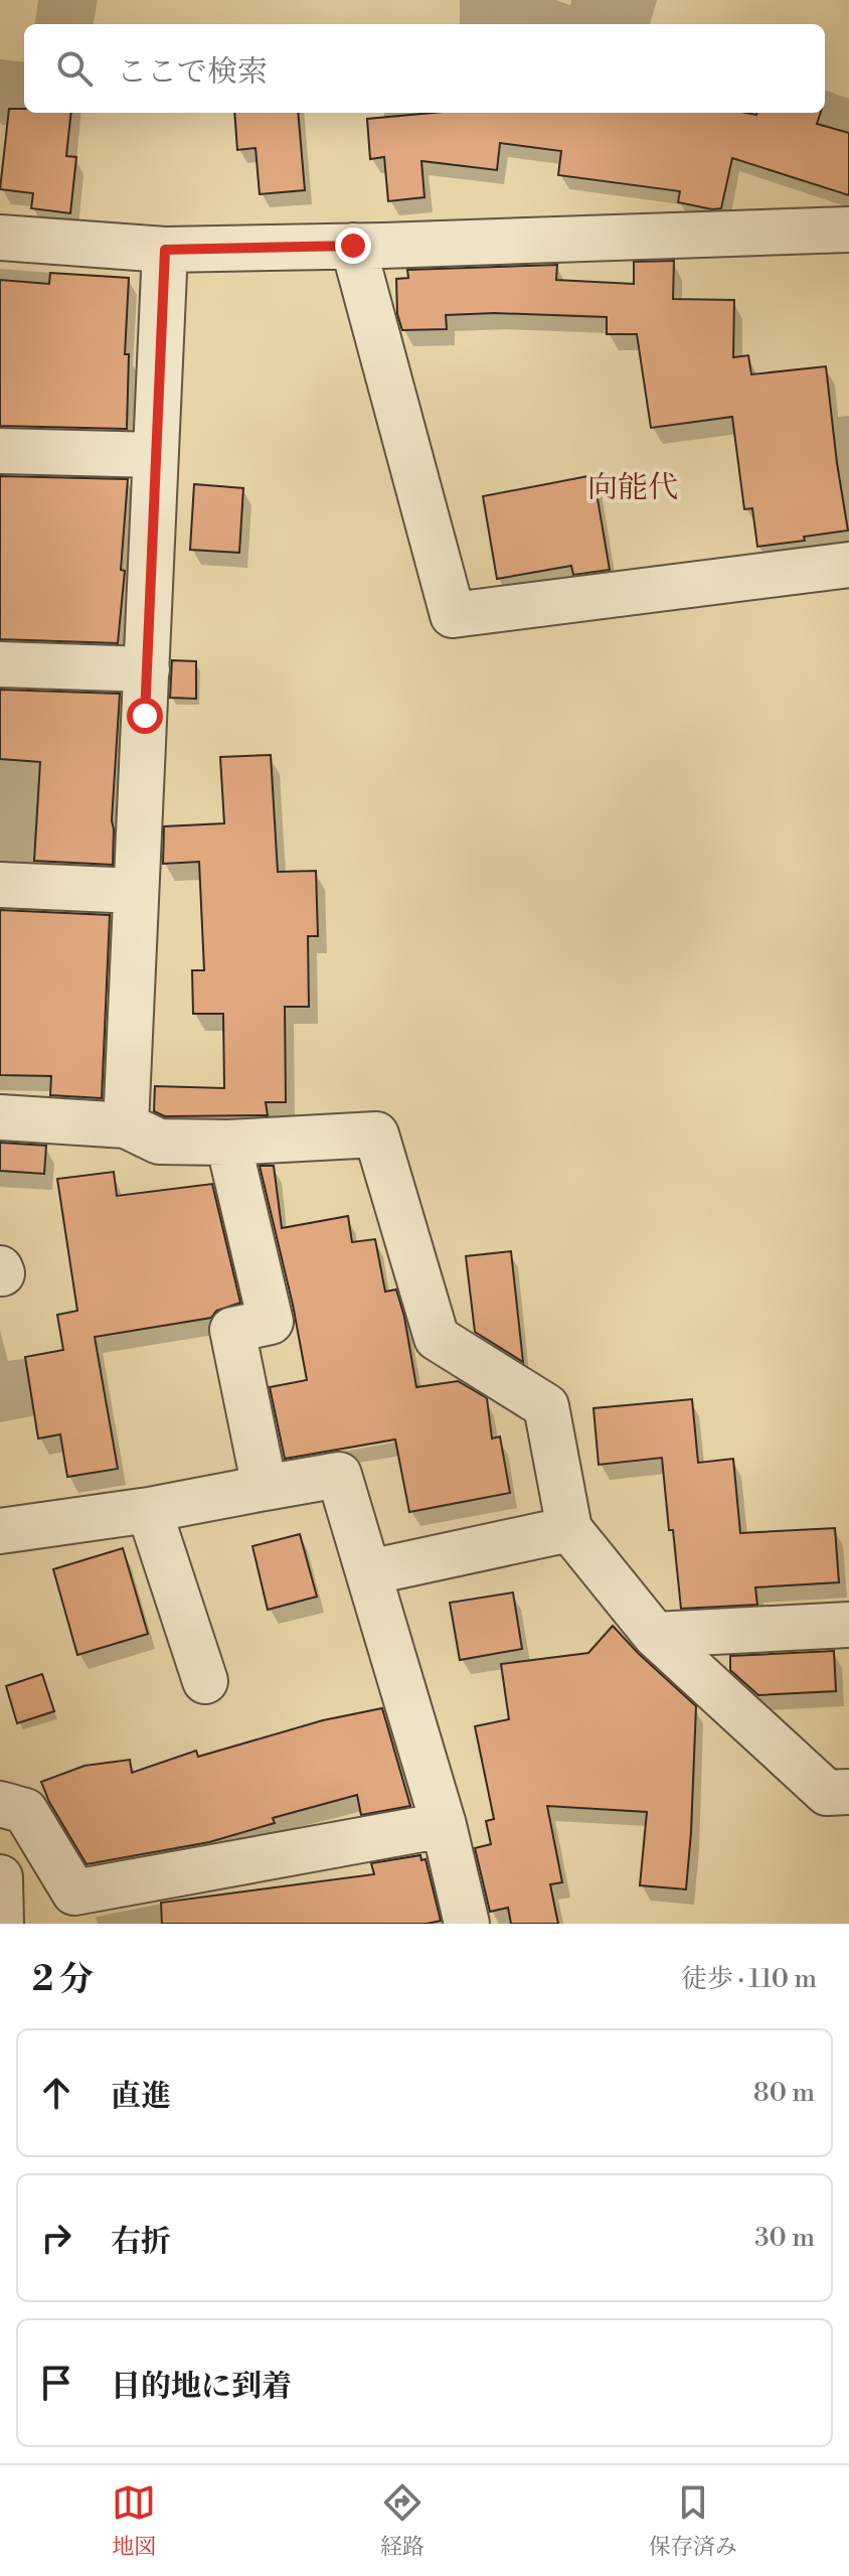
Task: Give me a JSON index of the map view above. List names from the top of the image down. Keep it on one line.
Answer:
{"districts":["向能代"],"page":{"search":"ここで検索","heading":["2 分","徒歩 · 110 m"],"list":[["直進","80 m"],["右折","30 m"],"目的地に到着"],"nav":["地図","経路","保存済み"]}}
